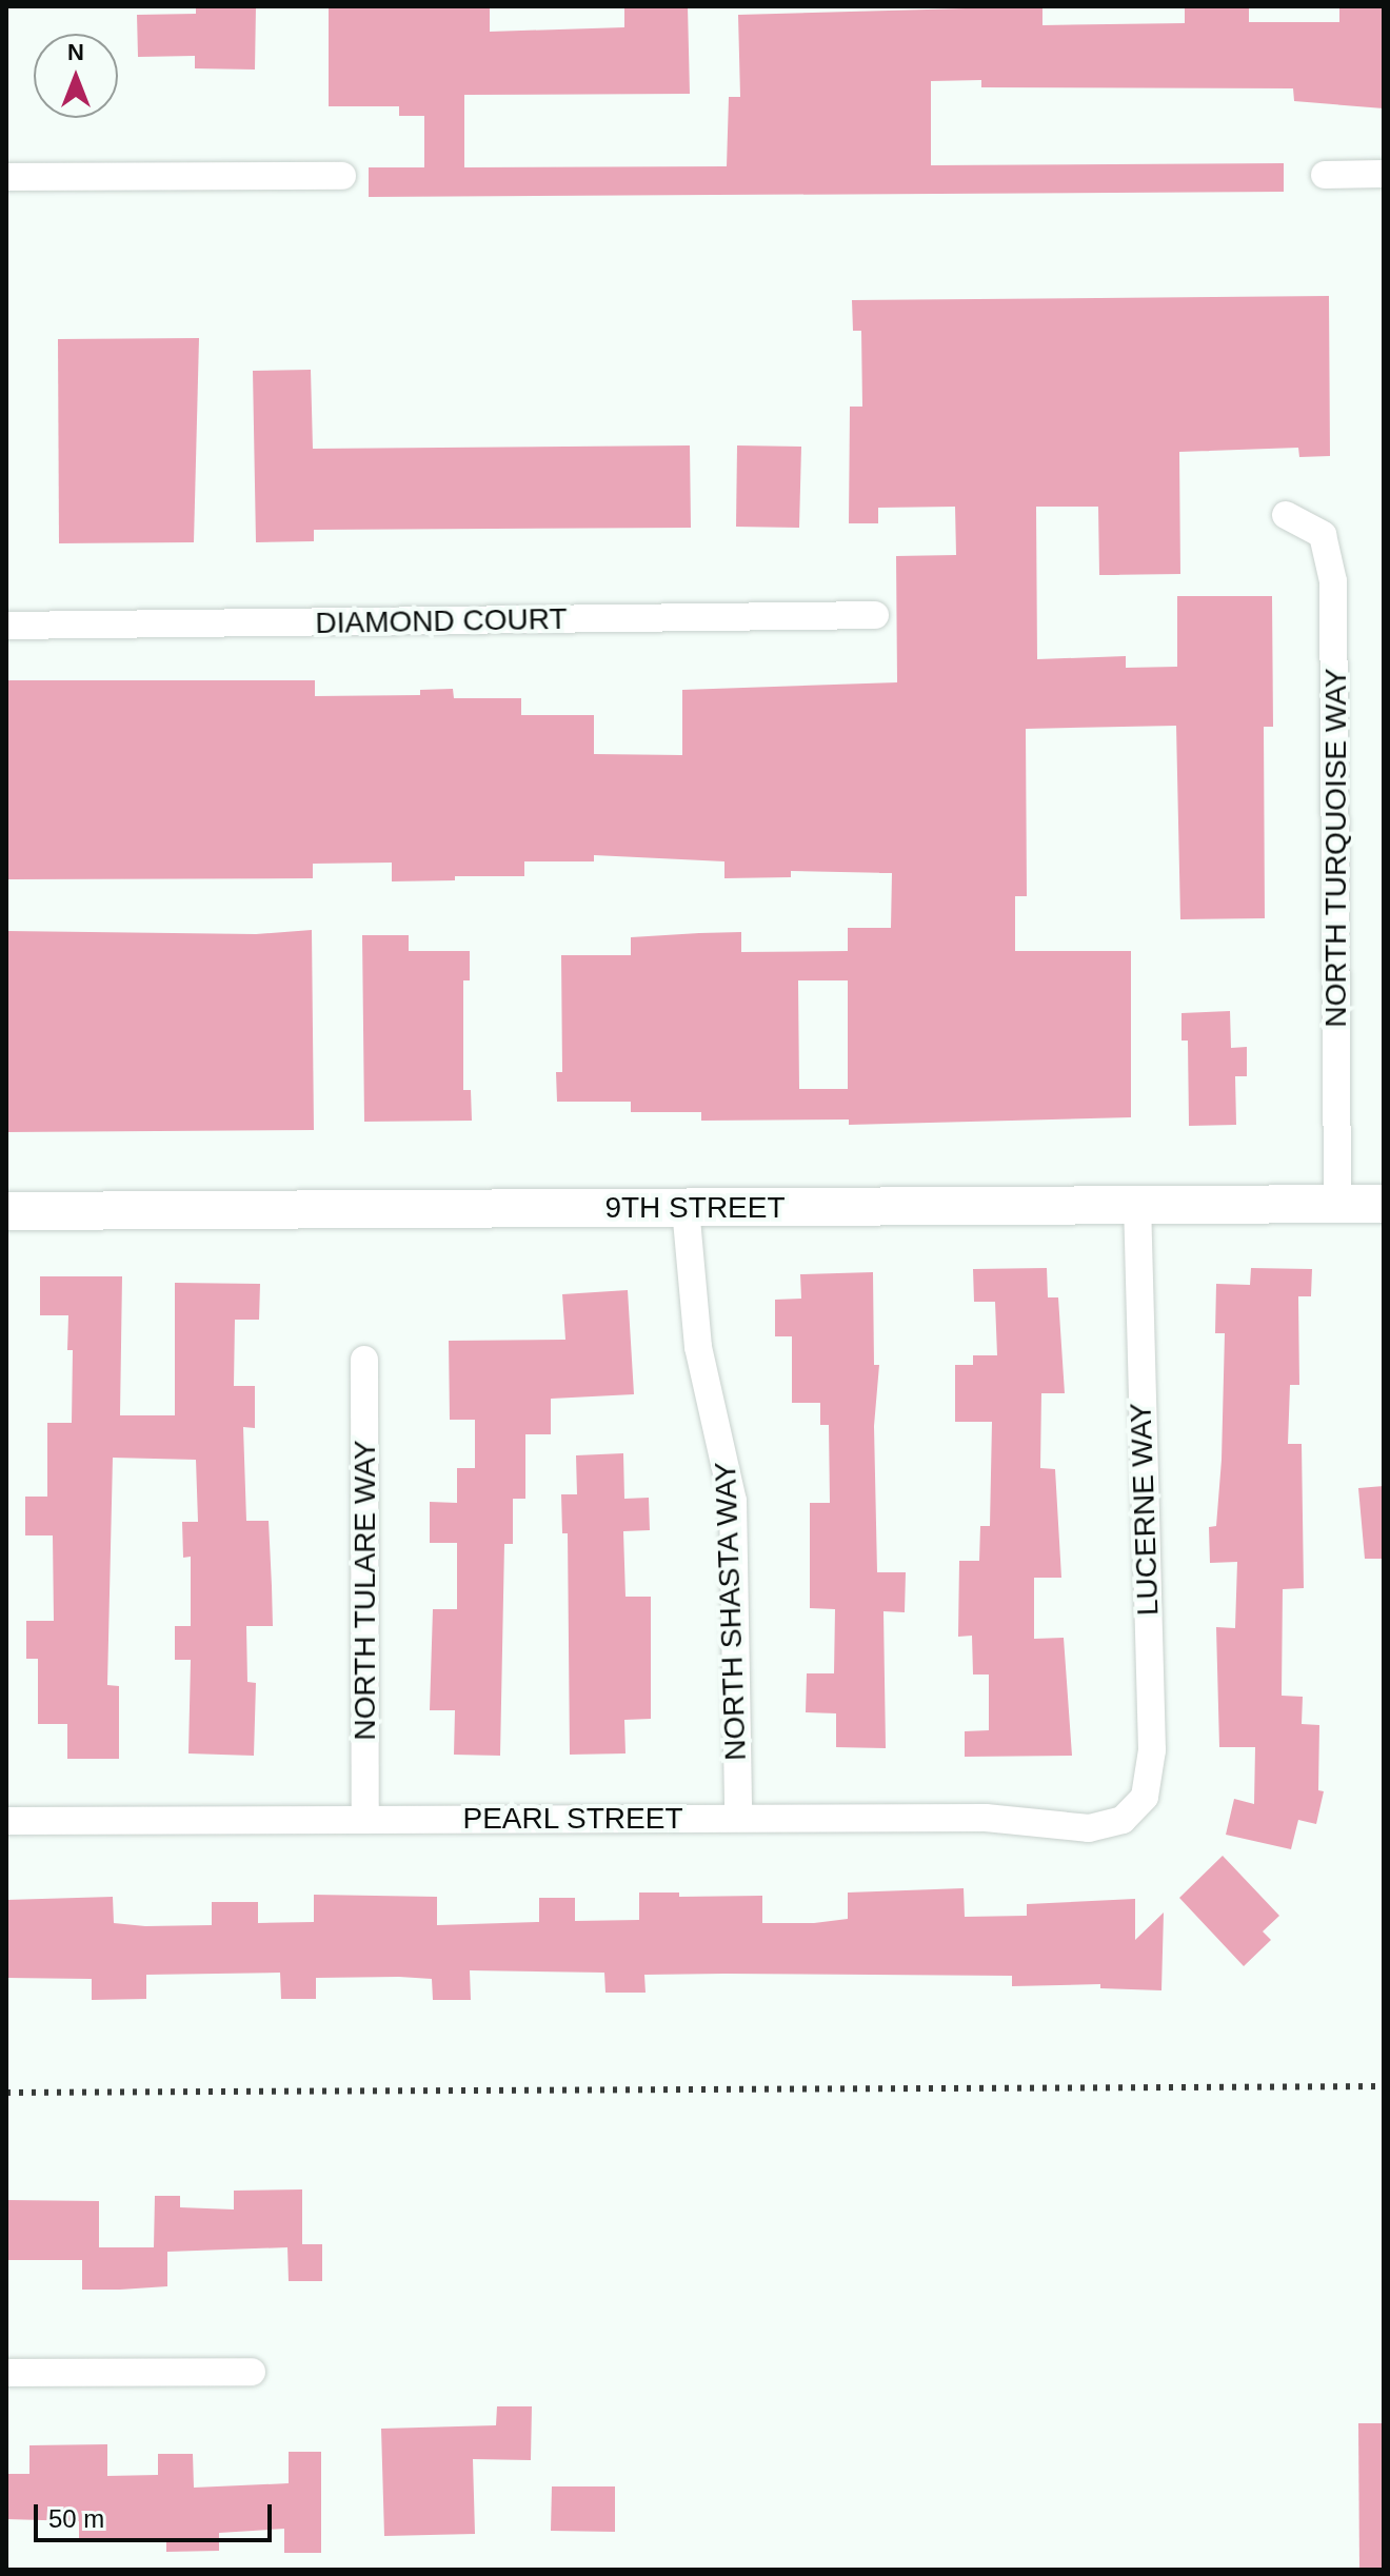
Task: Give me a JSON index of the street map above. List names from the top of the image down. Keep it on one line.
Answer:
{"streets":{"street":["DIAMOND COURT","NORTH TURQUOISE WAY","9TH STREET","LUCERNE WAY","NORTH TULARE WAY","NORTH SHASTA WAY","PEARL STREET"]},"crossings":[["NORTH TURQUOISE WAY","9TH STREET"],["9TH STREET","LUCERNE WAY"],["9TH STREET","NORTH SHASTA WAY"],["LUCERNE WAY","PEARL STREET"],["NORTH TULARE WAY","PEARL STREET"],["NORTH SHASTA WAY","PEARL STREET"]],"scale_bar":"50 m","north":"top"}
